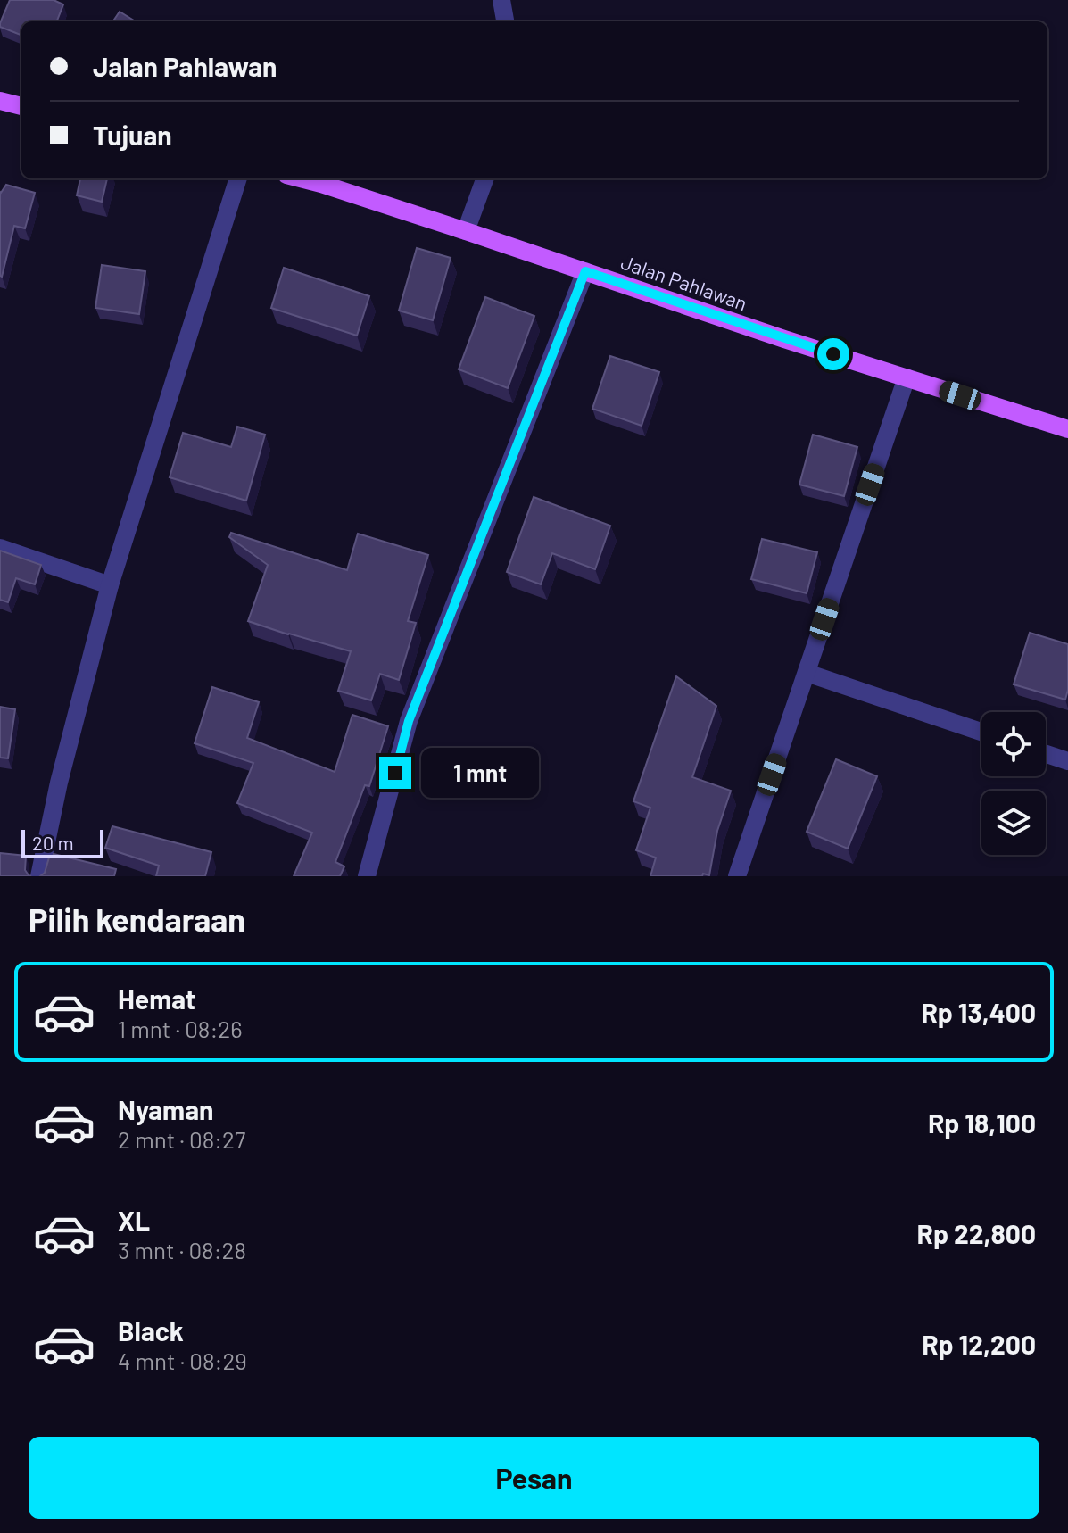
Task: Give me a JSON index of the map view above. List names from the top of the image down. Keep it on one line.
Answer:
{"streets":{"main road":["Jalan Pahlawan"]},"scale_bar":"20 m","page":{"banner":["Jalan Pahlawan","Tujuan"],"bubble":"1 mnt","scale":"20 m","heading":"Pilih kendaraan","list":[{"name":"Hemat","note":"1 mnt · 08:26","value":"Rp 13,400"},{"name":"Nyaman","note":"2 mnt · 08:27","value":"Rp 18,100"},{"name":"XL","note":"3 mnt · 08:28","value":"Rp 22,800"},{"name":"Black","note":"4 mnt · 08:29","value":"Rp 12,200"}],"buttons":"Pesan"}}
